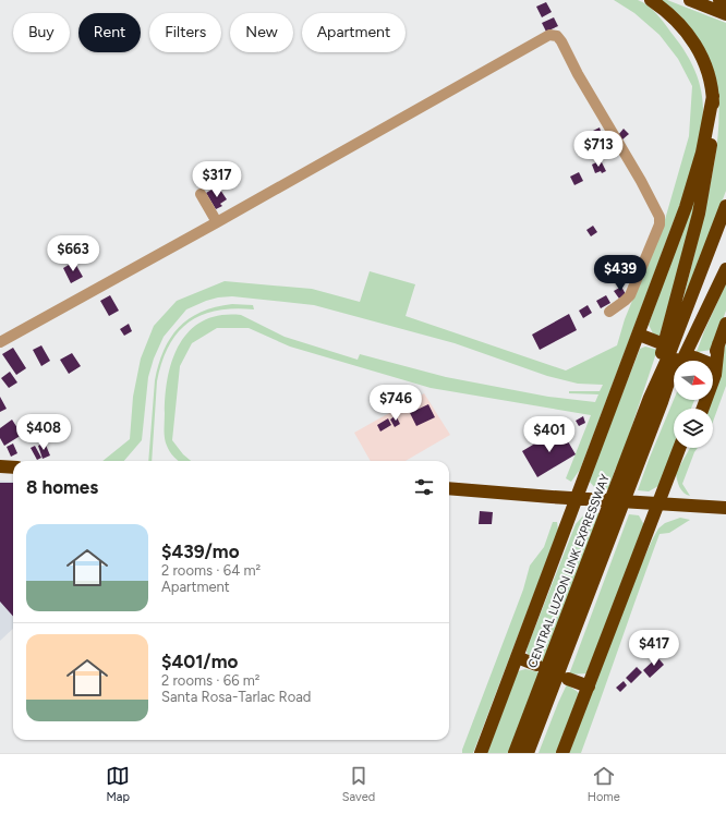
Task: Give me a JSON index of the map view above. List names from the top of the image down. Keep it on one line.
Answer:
{"streets":{"highway":["CENTRAL LUZON LINK EXPRESSWAY"]},"north":"right","page":{"chip":["Buy","Rent","Filters","New","Apartment"],"price":["$713","$317","$663","$439","$746","$408","$401","$417"],"heading":"8 homes","list":[{"name":"$439/mo","note":"2 rooms · 64 m² · Apartment"},{"name":"$401/mo","note":"2 rooms · 66 m² · Santa Rosa-Tarlac Road"}],"tabs":["Map","Saved","Home"]}}
